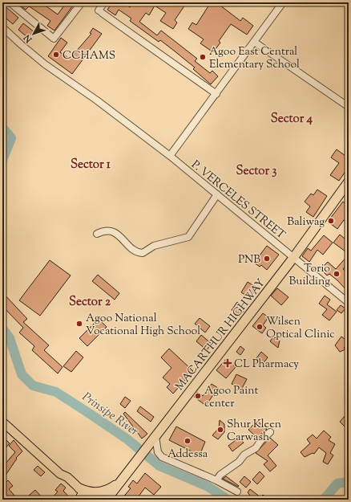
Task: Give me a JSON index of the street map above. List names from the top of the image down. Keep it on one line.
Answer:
{"streets":{"highway":["MACARTHUR HIGHWAY"],"street":["P. VERCELES STREET"]},"crossings":[["P. VERCELES STREET","MACARTHUR HIGHWAY"]],"districts":["Sector 4","Sector 1","Sector 3","Sector 2"],"water":["Prinsipe River"],"places":{"other":["CCHAMS","Agoo East Central Elementary School","Baliwag","PNB","Torio Building","Agoo National Vocational High School","Wilsen Optical Clinic","Agoo Paint center","Shur Kleen Carwash","Addessa"],"health":["CL Pharmacy"]},"north":"bottom left"}
